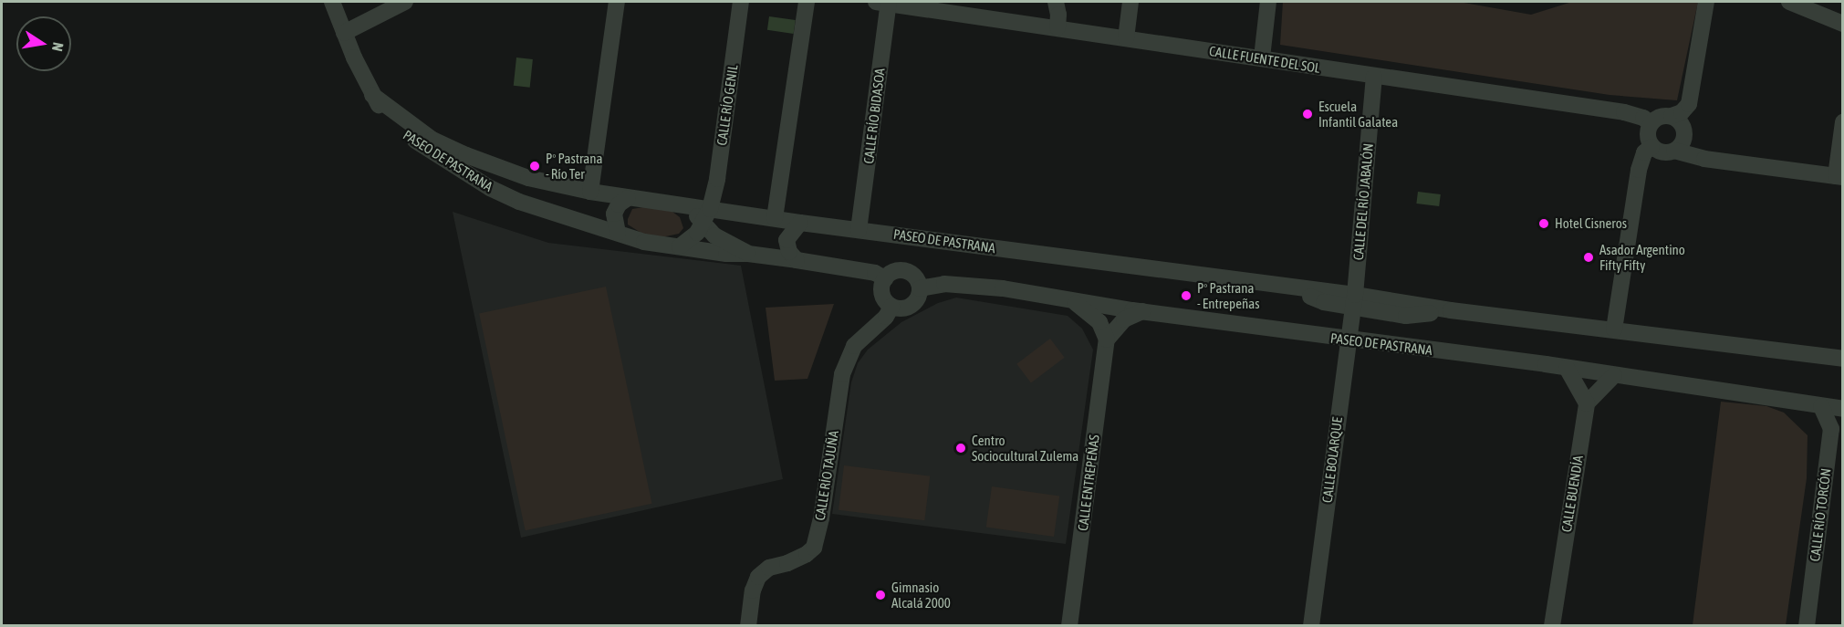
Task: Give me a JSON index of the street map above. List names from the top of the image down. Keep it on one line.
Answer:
{"streets":{"street":["CALLE FUENTE DEL SOL","CALLE RÍO GENIL","CALLE RÍO BIDASOA","PASEO DE PASTRANA","CALLE DEL RÍO JABALÓN","CALLE BOLARQUE","CALLE RÍO TAJUÑA","CALLE ENTREPEÑAS","CALLE BUENDÍA","CALLE RÍO TORCÓN"]},"crossings":[["CALLE FUENTE DEL SOL","CALLE RÍO BIDASOA"],["CALLE FUENTE DEL SOL","CALLE DEL RÍO JABALÓN"],["CALLE RÍO GENIL","PASEO DE PASTRANA"],["CALLE RÍO BIDASOA","PASEO DE PASTRANA"],["PASEO DE PASTRANA","CALLE DEL RÍO JABALÓN"],["PASEO DE PASTRANA","CALLE BOLARQUE"],["PASEO DE PASTRANA","CALLE RÍO TAJUÑA"],["PASEO DE PASTRANA","CALLE RÍO TORCÓN"],["CALLE DEL RÍO JABALÓN","CALLE BOLARQUE"]],"places":["Escuela Infantil Galatea","Pº Pastrana - Río Ter","Hotel Cisneros","Asador Argentino Fifty Fifty","Pº Pastrana - Entrepeñas","Centro Sociocultural Zulema","Gimnasio Alcalá 2000"],"north":"right"}
